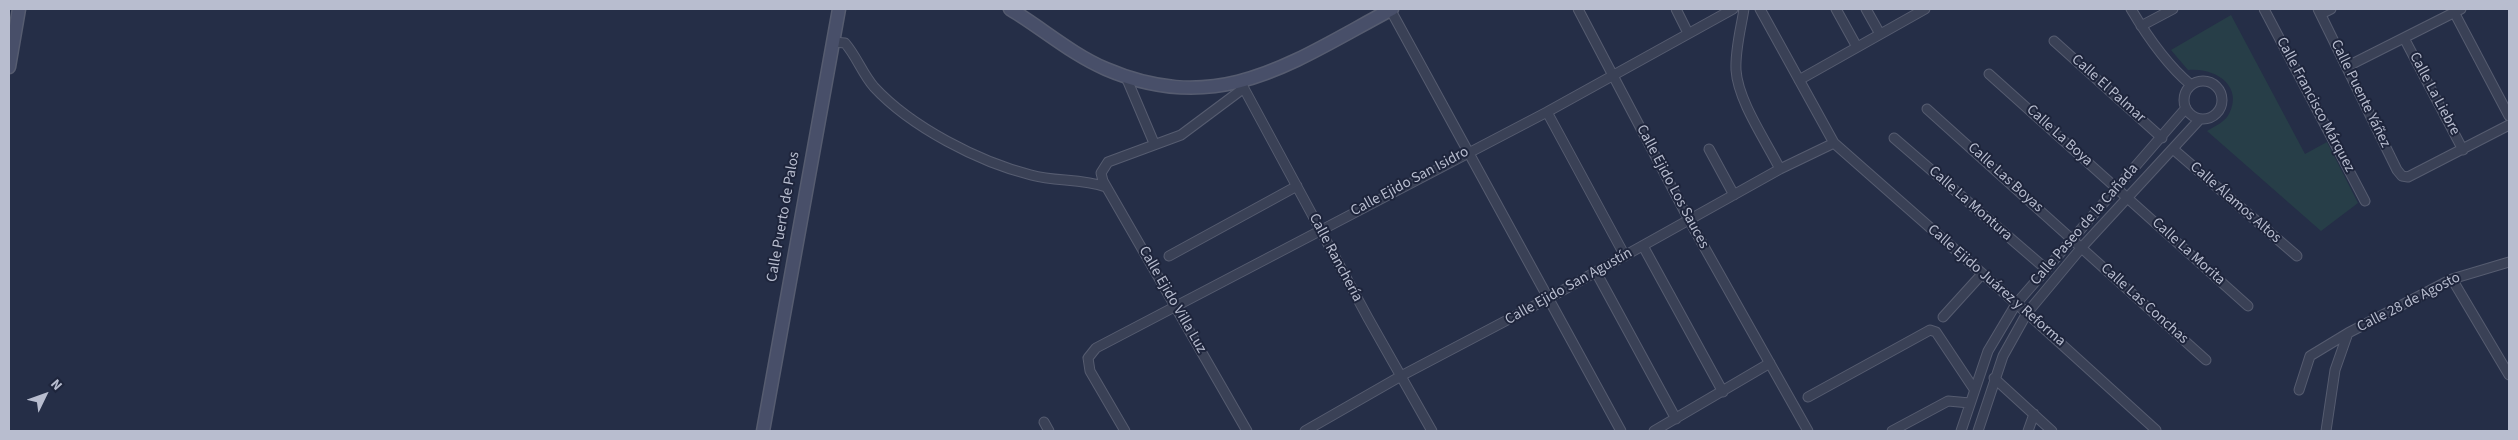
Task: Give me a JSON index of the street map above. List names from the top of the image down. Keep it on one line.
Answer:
{"streets":{"main road":["Calle Puerto de Palos"],"street":["Calle El Palmar","Calle Puente Yáñez","Calle La Liebre","Calle Francisco Márquez","Calle La Boya","Calle Las Boyas","Calle Ejido San Isidro","Calle Ejido Los Sauces","Calle Álamos Altos","Calle La Montura","Calle Paseo de la Cañada","Calle La Morita","Calle Ranchería","Calle Ejido Juárez y Reforma","Calle Ejido San Agustín","Calle Ejido Villa Luz","Calle 28 de Agosto","Calle Las Conchas"]},"crossings":[["Calle El Palmar","Calle Paseo de la Cañada"],["Calle Puente Yáñez","Calle La Liebre"],["Calle La Boya","Calle Paseo de la Cañada"],["Calle La Boya","Calle La Morita"],["Calle Las Boyas","Calle Paseo de la Cañada"],["Calle Las Boyas","Calle Las Conchas"],["Calle Ejido San Isidro","Calle Ejido Los Sauces"],["Calle Ejido San Isidro","Calle Ranchería"],["Calle Ejido San Isidro","Calle Ejido Villa Luz"],["Calle Ejido Los Sauces","Calle Ejido San Agustín"],["Calle Álamos Altos","Calle Paseo de la Cañada"],["Calle La Montura","Calle Paseo de la Cañada"],["Calle Paseo de la Cañada","Calle La Morita"],["Calle Paseo de la Cañada","Calle Ejido Juárez y Reforma"],["Calle Paseo de la Cañada","Calle Las Conchas"],["Calle Ranchería","Calle Ejido San Agustín"],["Calle Ejido Juárez y Reforma","Calle Ejido San Agustín"]],"north":"top right"}
